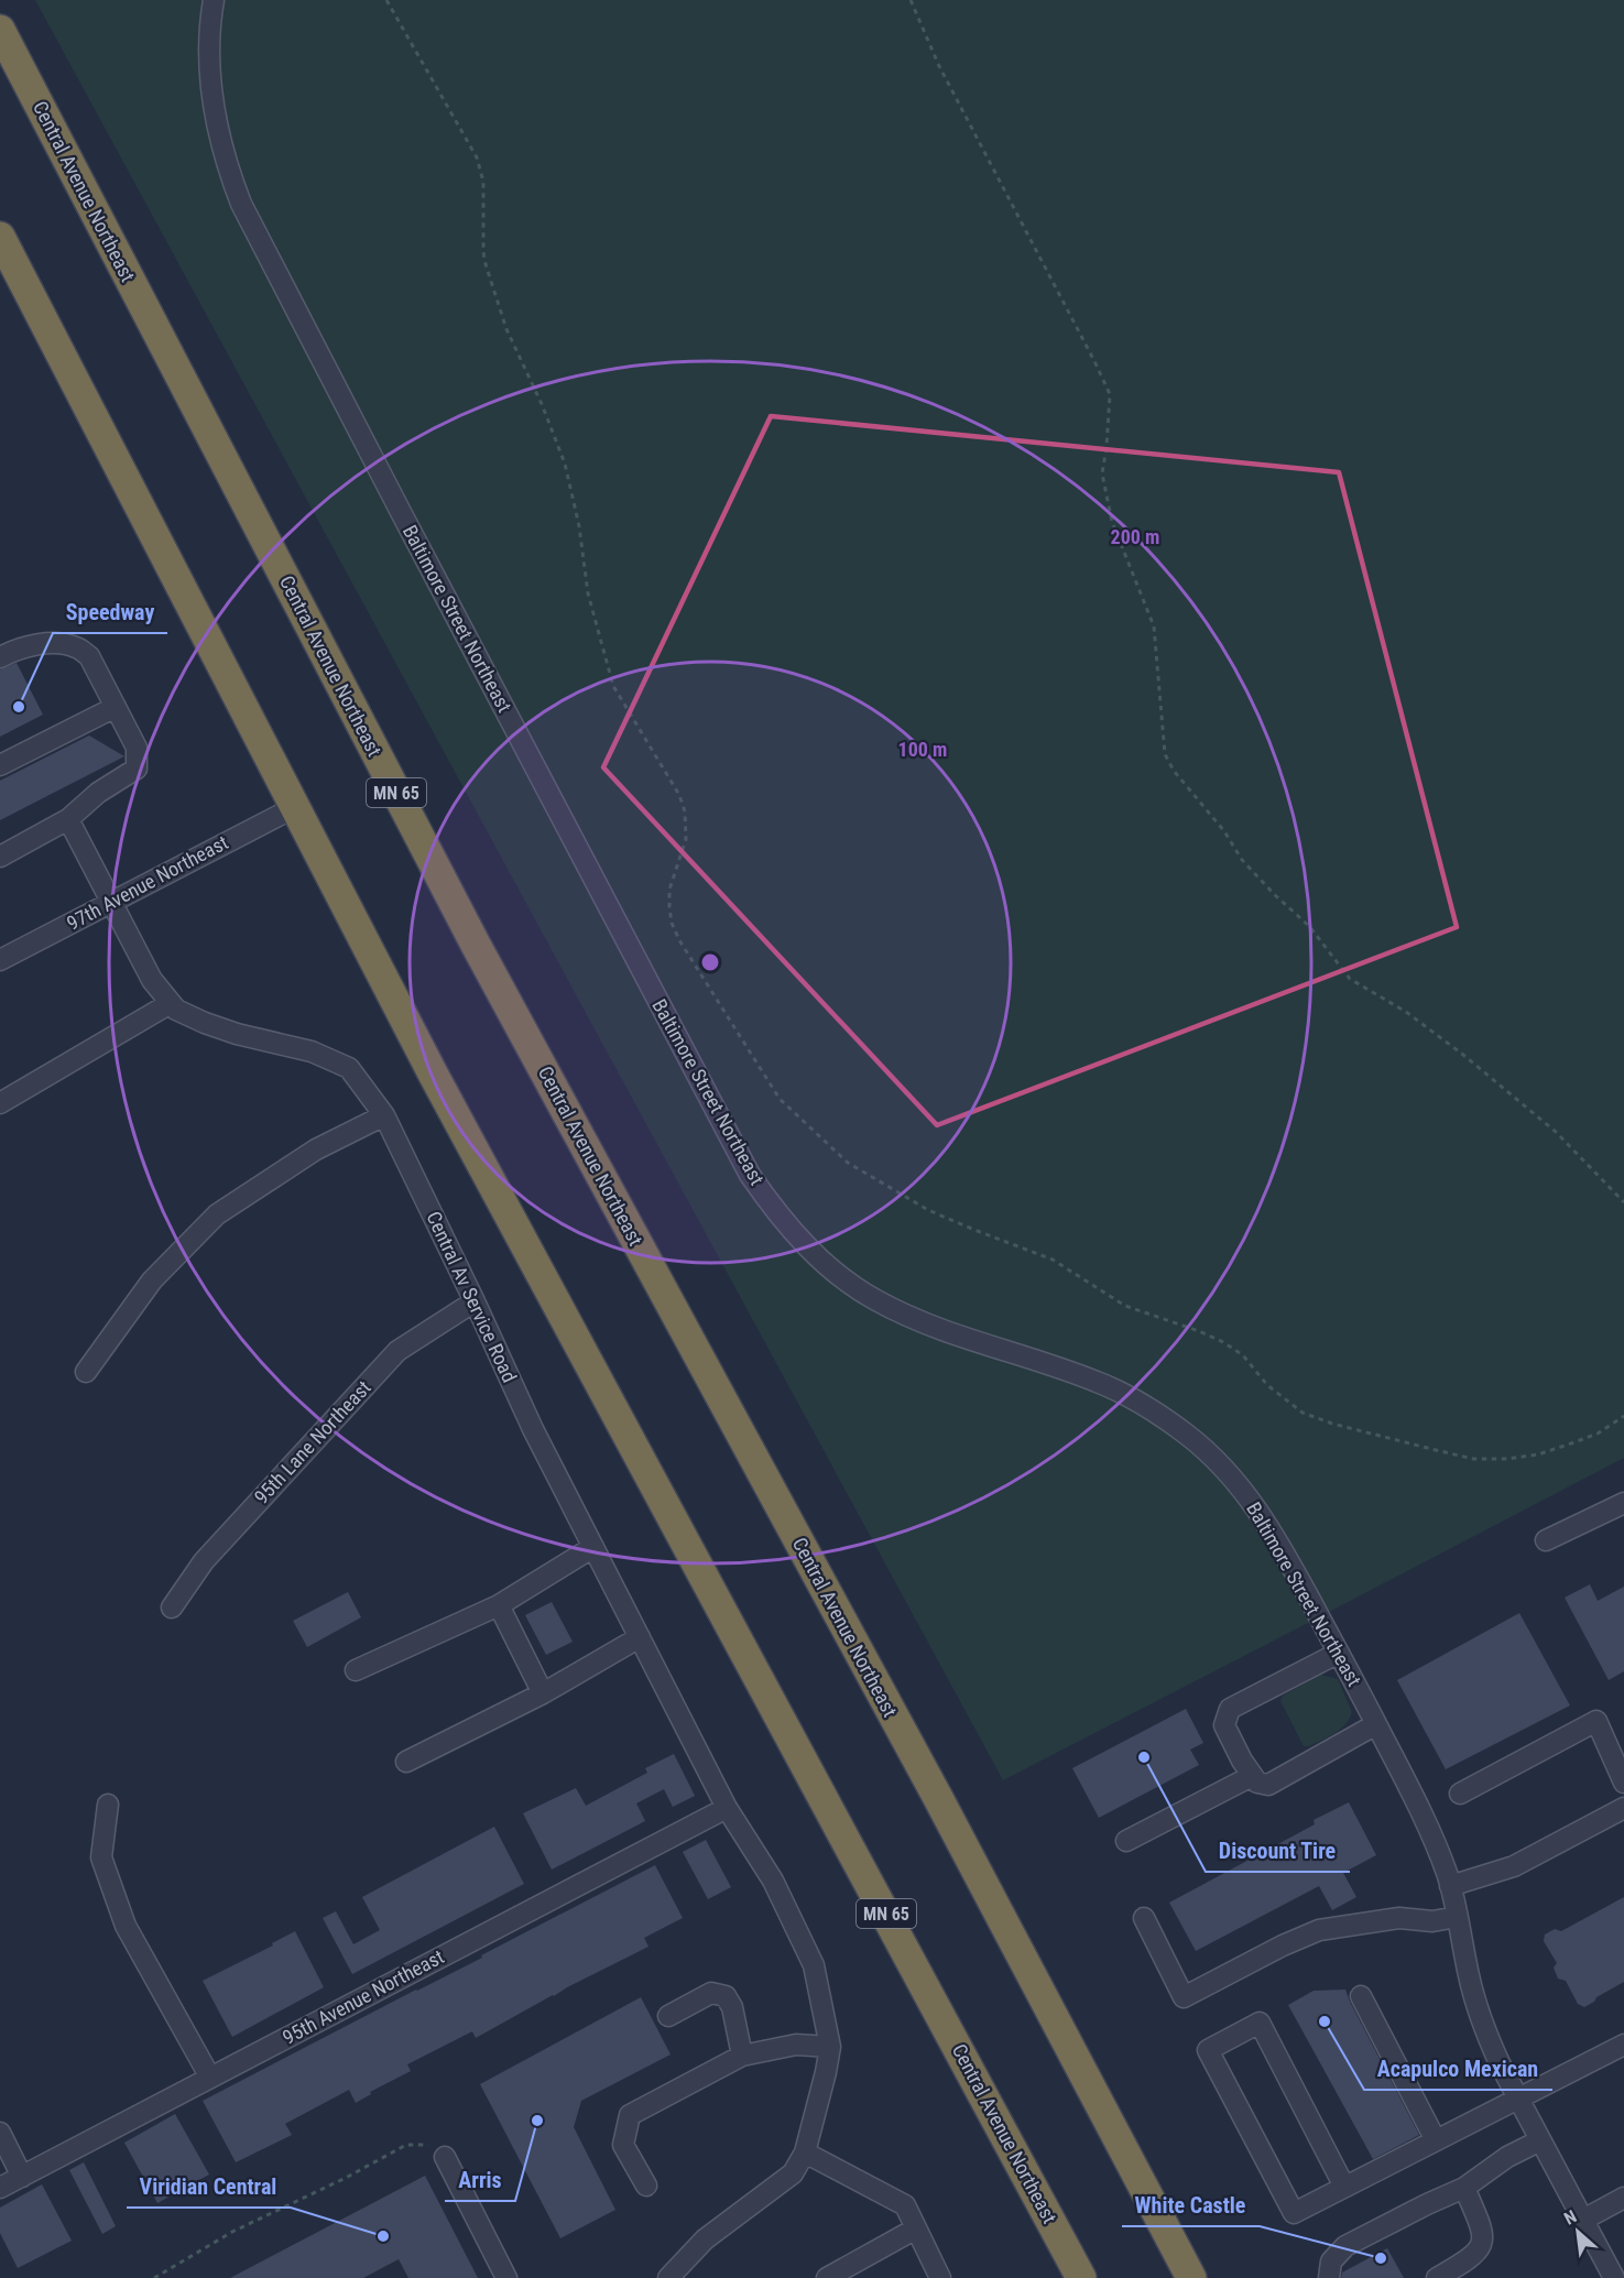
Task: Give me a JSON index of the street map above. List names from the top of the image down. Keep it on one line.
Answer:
{"streets":{"highway":["Central Avenue Northeast","MN 65"],"street":["Baltimore Street Northeast","97th Avenue Northeast","Central Av Service Road","95th Lane Northeast","95th Avenue Northeast"]},"crossings":[["Central Avenue Northeast","97th Avenue Northeast"],["97th Avenue Northeast","Central Av Service Road"],["Central Av Service Road","95th Lane Northeast"],["Central Av Service Road","95th Avenue Northeast"]],"places":["Speedway","Discount Tire","Acapulco Mexican","Arris","Viridian Central","White Castle"],"north":"top left","rings":["200 m","100 m"]}
